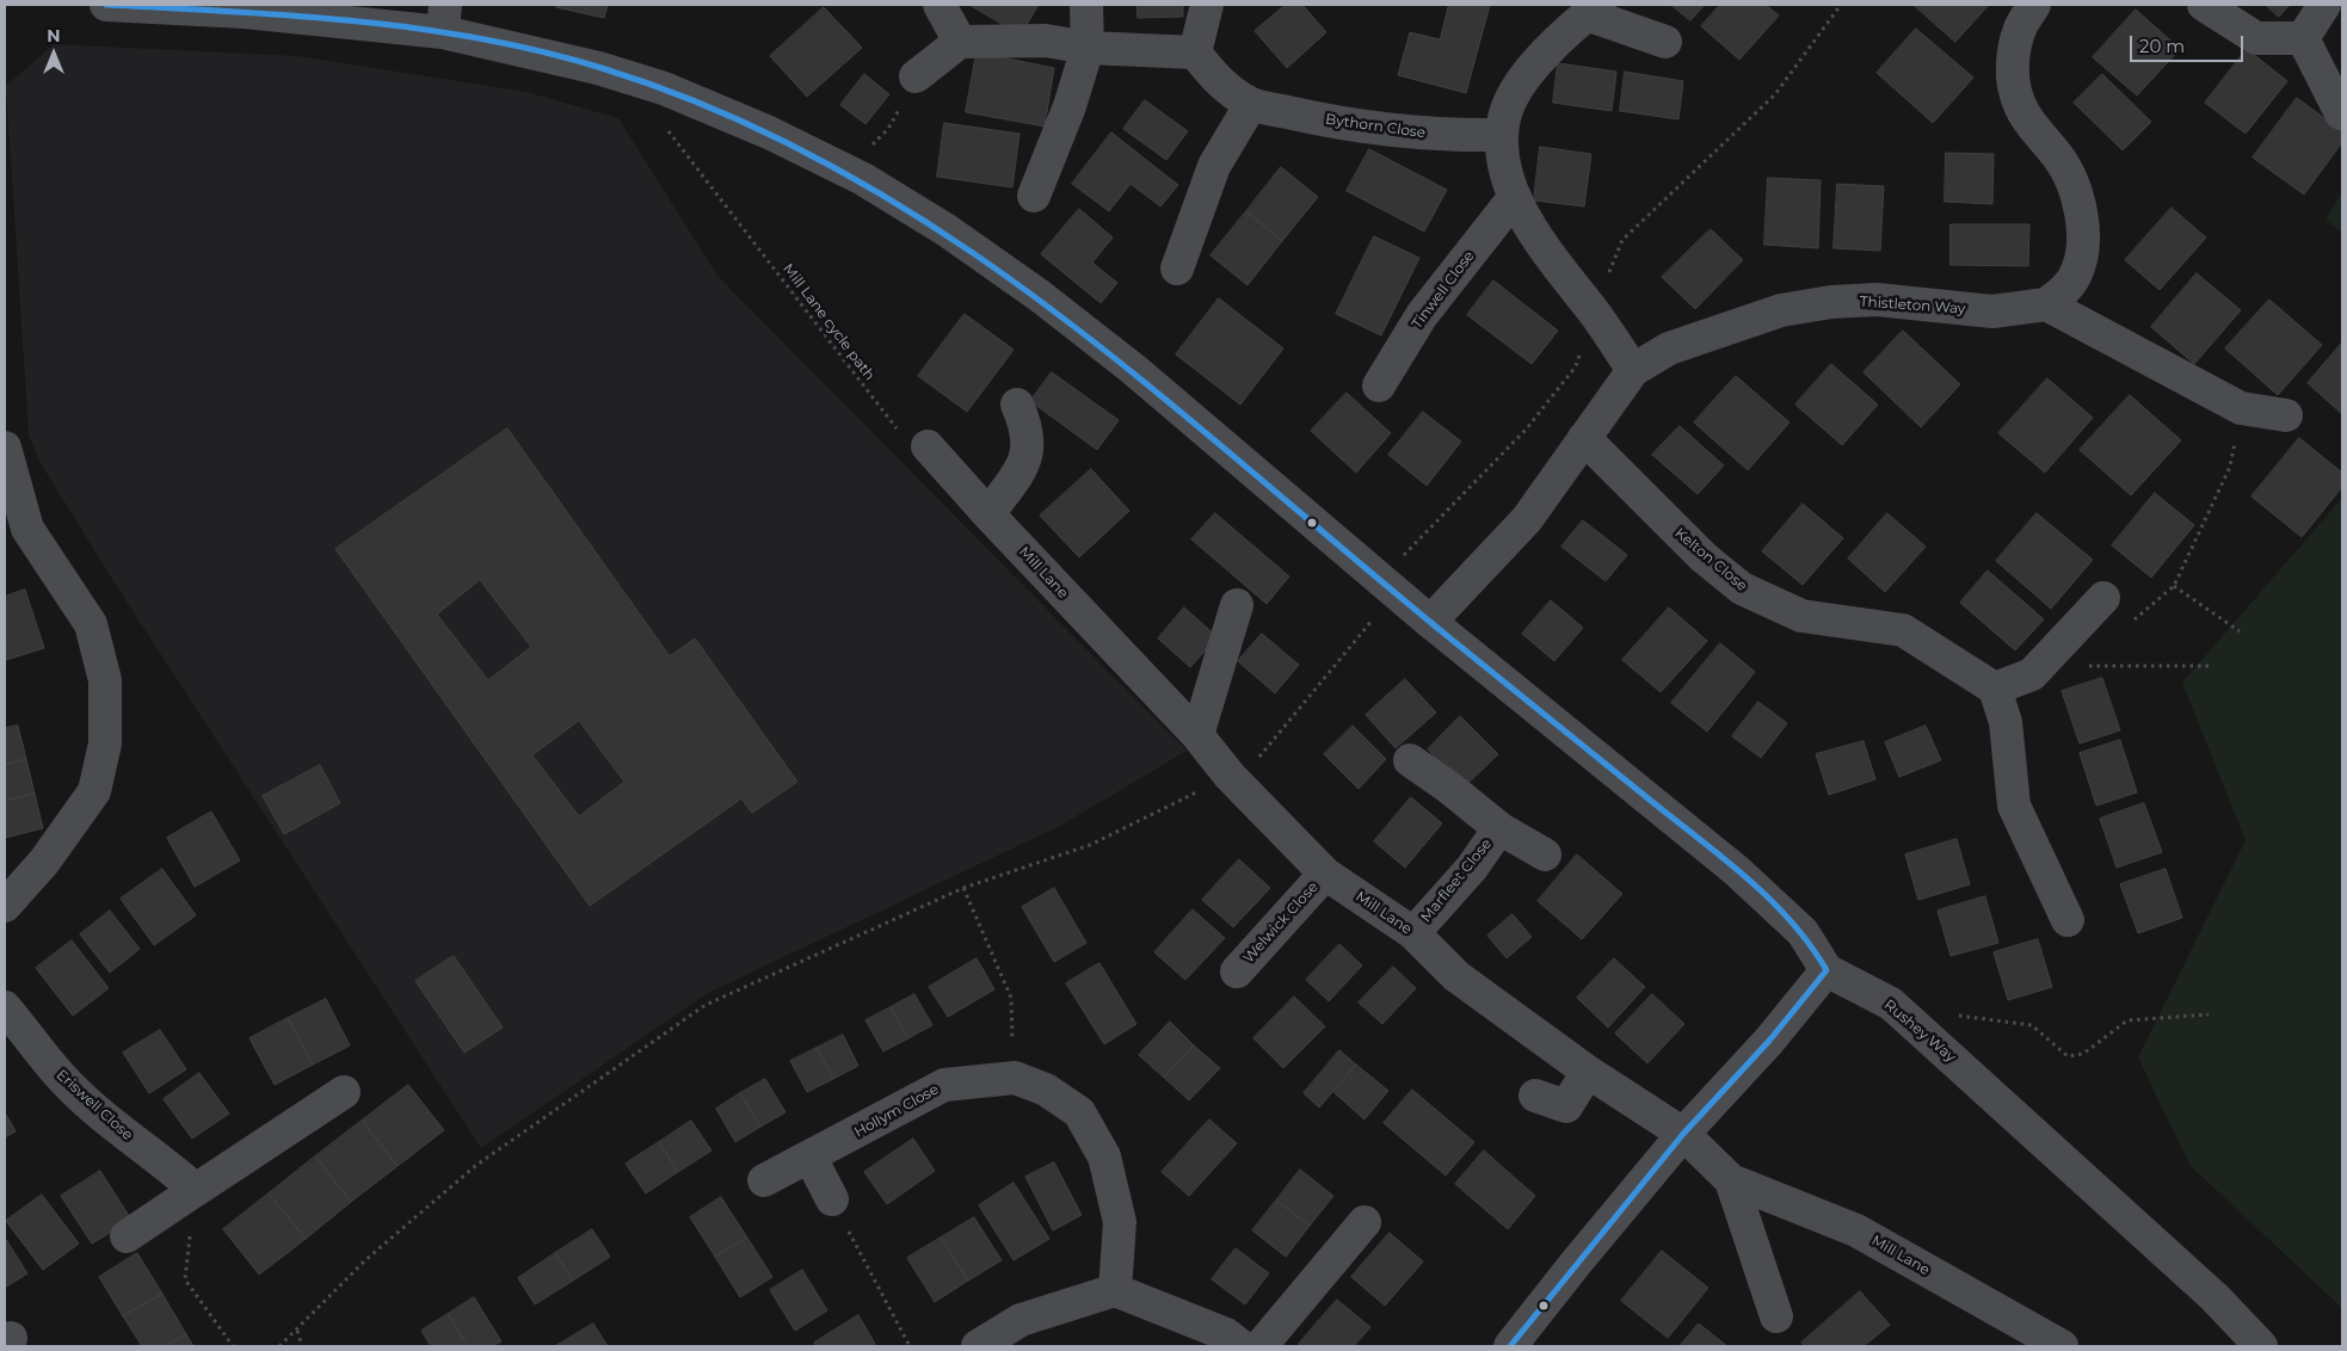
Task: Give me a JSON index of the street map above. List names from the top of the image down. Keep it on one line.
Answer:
{"streets":{"street":["Bythorn Close","Tinwell Close","Thistleton Way","Kelton Close","Mill Lane","Marfleet Close","Welwick Close","Rushey Way","Eriswell Close","Hollym Close"],"path":["Mill Lane cycle path"]},"crossings":[["Thistleton Way","Kelton Close"],["Mill Lane","Marfleet Close"],["Mill Lane","Welwick Close"]],"scale_bar":"20 m","north":"top"}
